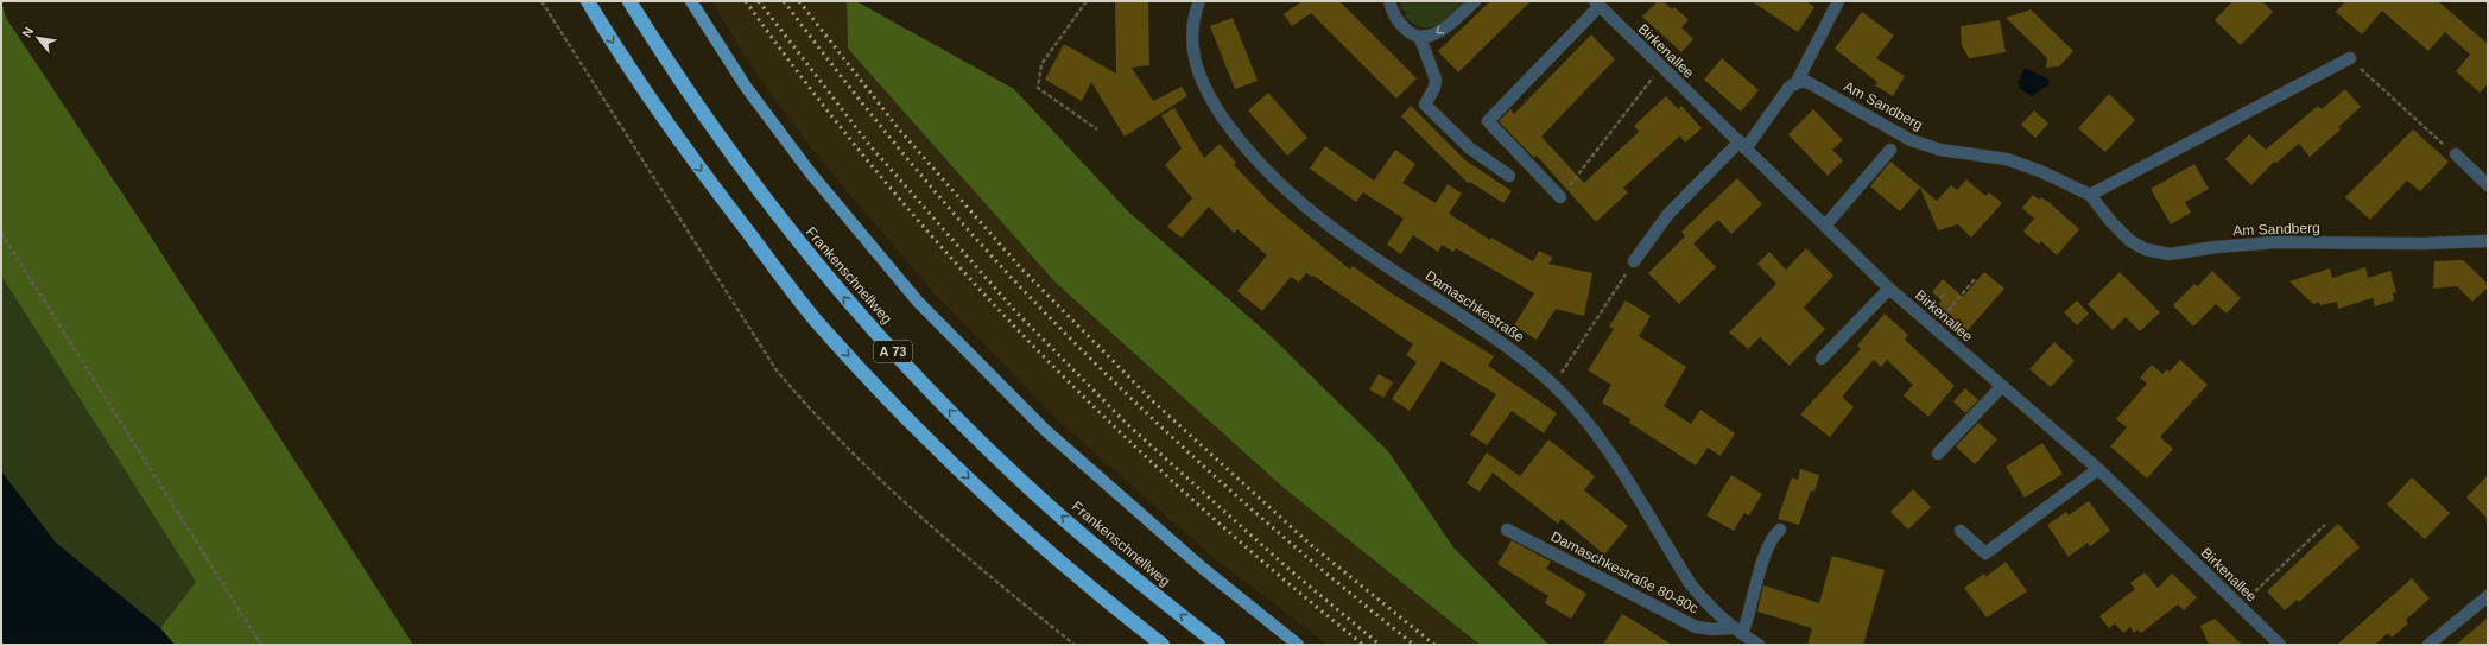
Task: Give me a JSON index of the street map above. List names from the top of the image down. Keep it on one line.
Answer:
{"streets":{"highway":["Frankenschnellweg","A 73"],"street":["Birkenallee","Am Sandberg","Damaschkestraße","Damaschkestraße 80-80c"]},"crossings":[["Damaschkestraße","Damaschkestraße 80-80c"]],"north":"top left"}
